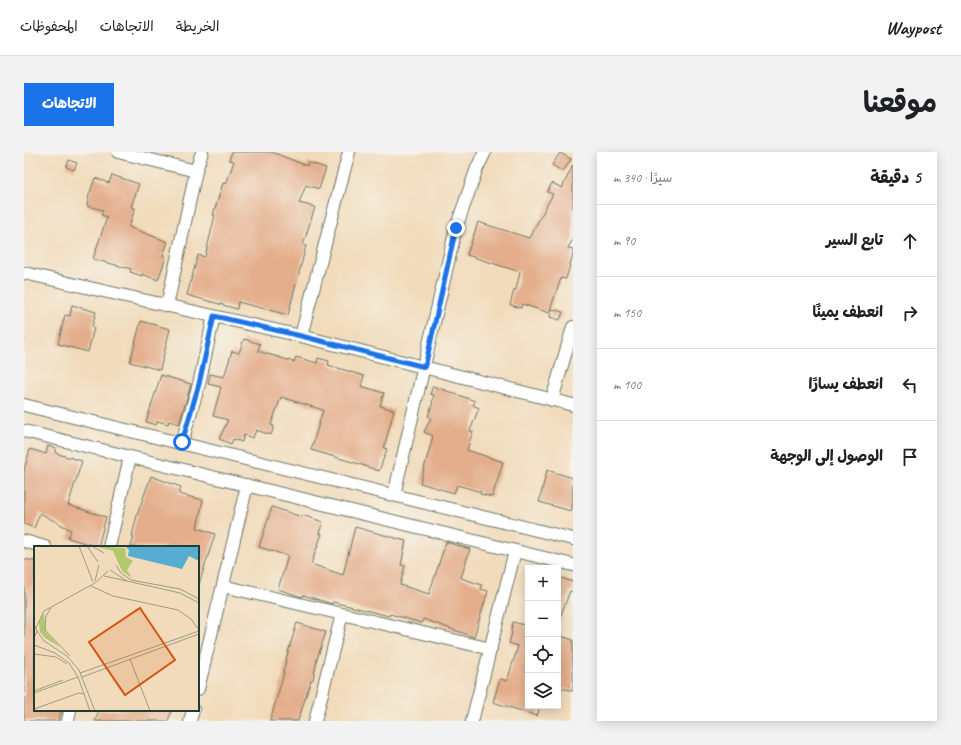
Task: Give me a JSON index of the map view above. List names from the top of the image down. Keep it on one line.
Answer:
{"page":{"header":"Waypost","nav":["الخريطة","الاتجاهات","المحفوظات"],"title":"موقعنا","buttons":"الاتجاهات","heading":["5 دقيقة","سيرًا · 340 m"],"list":[["تابع السير","90 m"],["انعطف يمينًا","150 m"],["انعطف يسارًا","100 m"],"الوصول إلى الوجهة"],"map_buttons":["+","−"]}}
